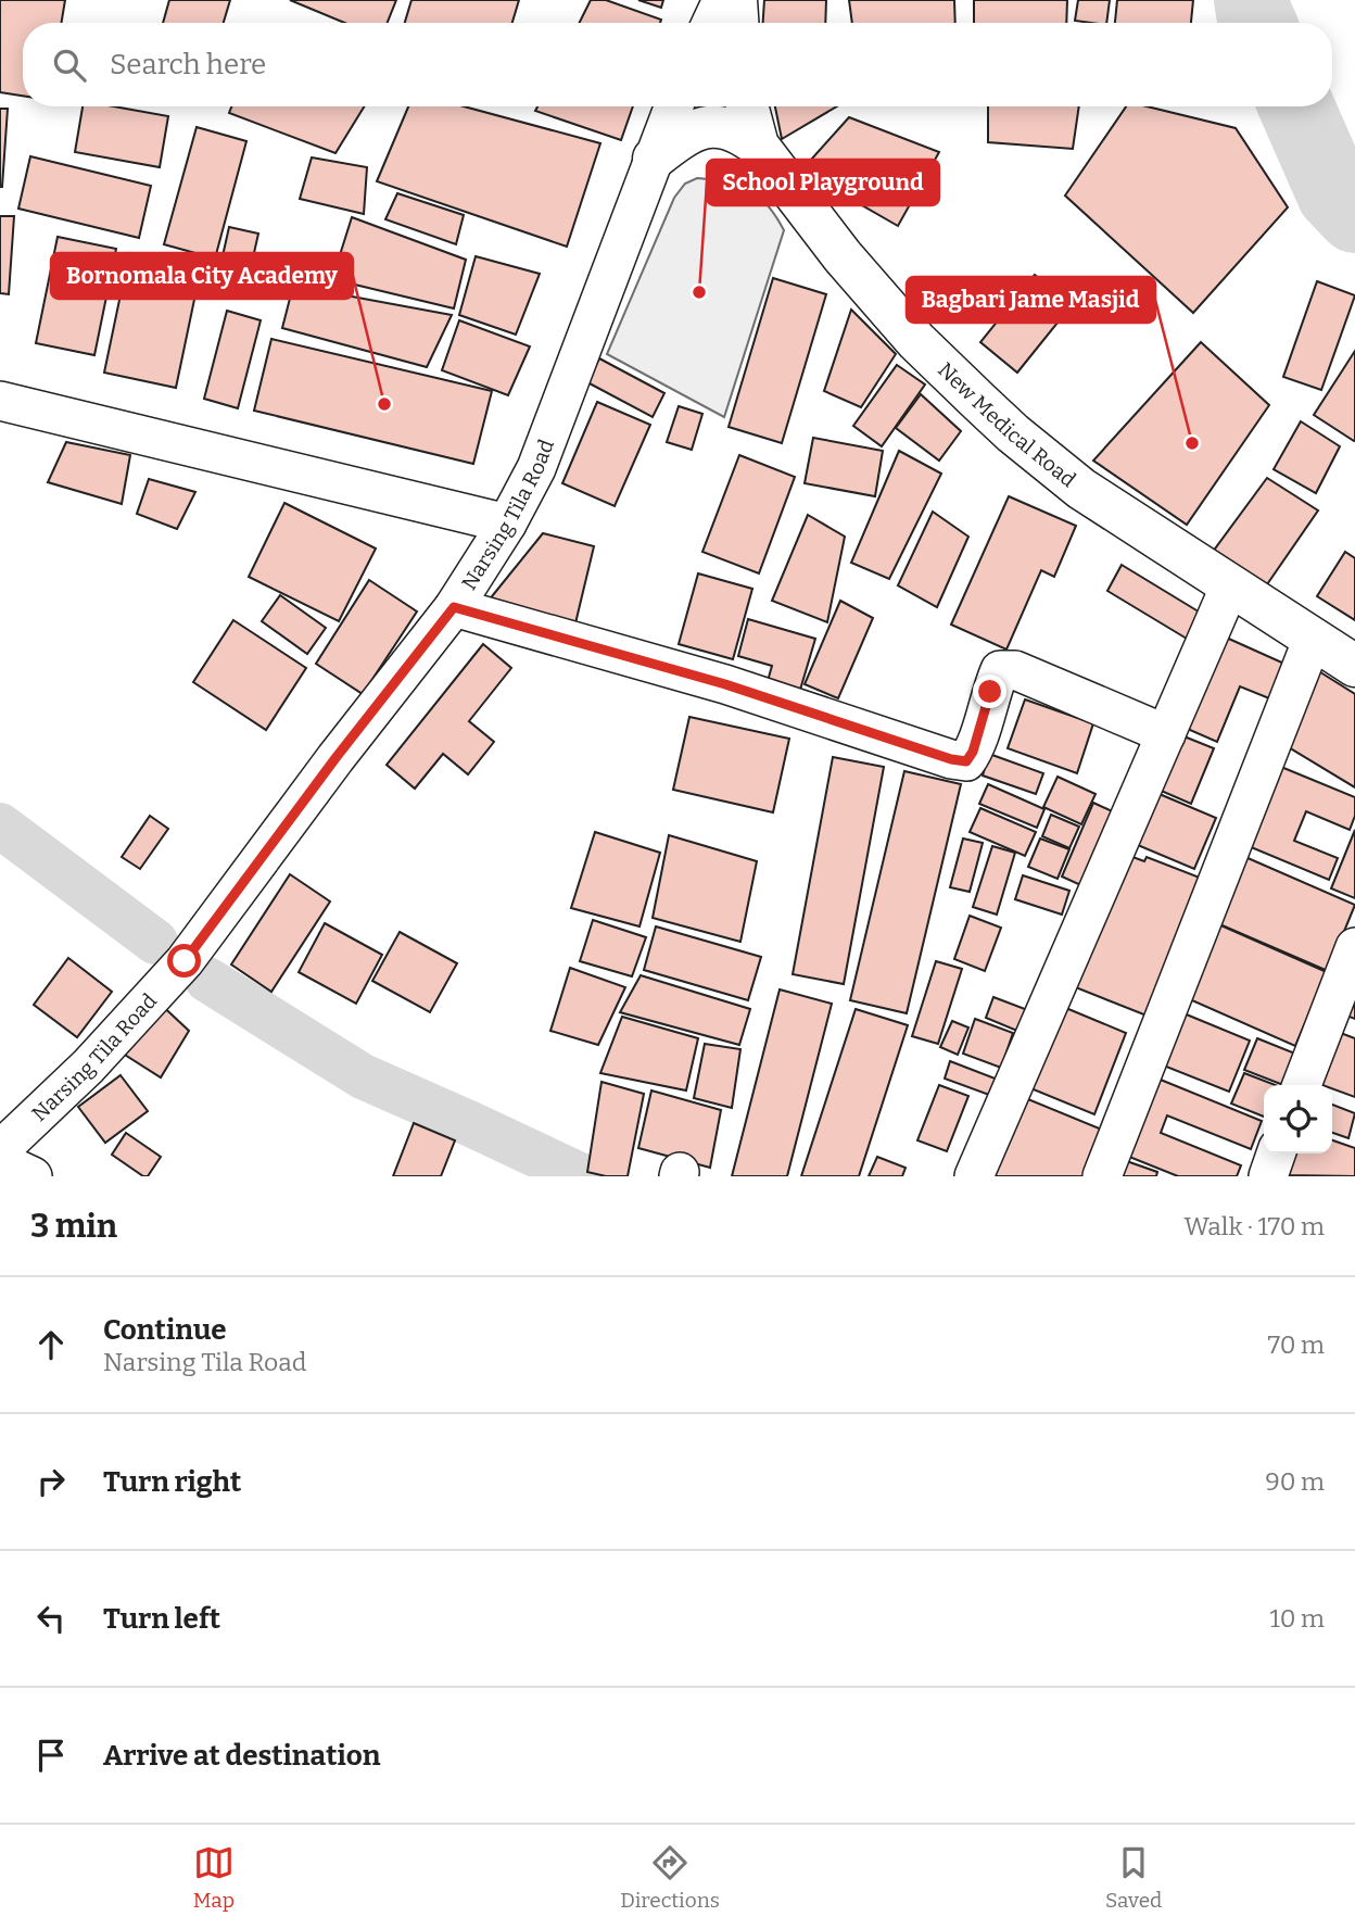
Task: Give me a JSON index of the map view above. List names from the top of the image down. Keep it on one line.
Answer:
{"streets":{"street":["New Medical Road","Narsing Tila Road"]},"places":["School Playground","Bornomala City Academy","Bagbari Jame Masjid"],"page":{"search":"Search here","heading":["3 min","Walk · 170 m"],"list":[["Continue","Narsing Tila Road","70 m"],["Turn right","90 m"],["Turn left","10 m"],"Arrive at destination"],"nav":["Map","Directions","Saved"]}}
